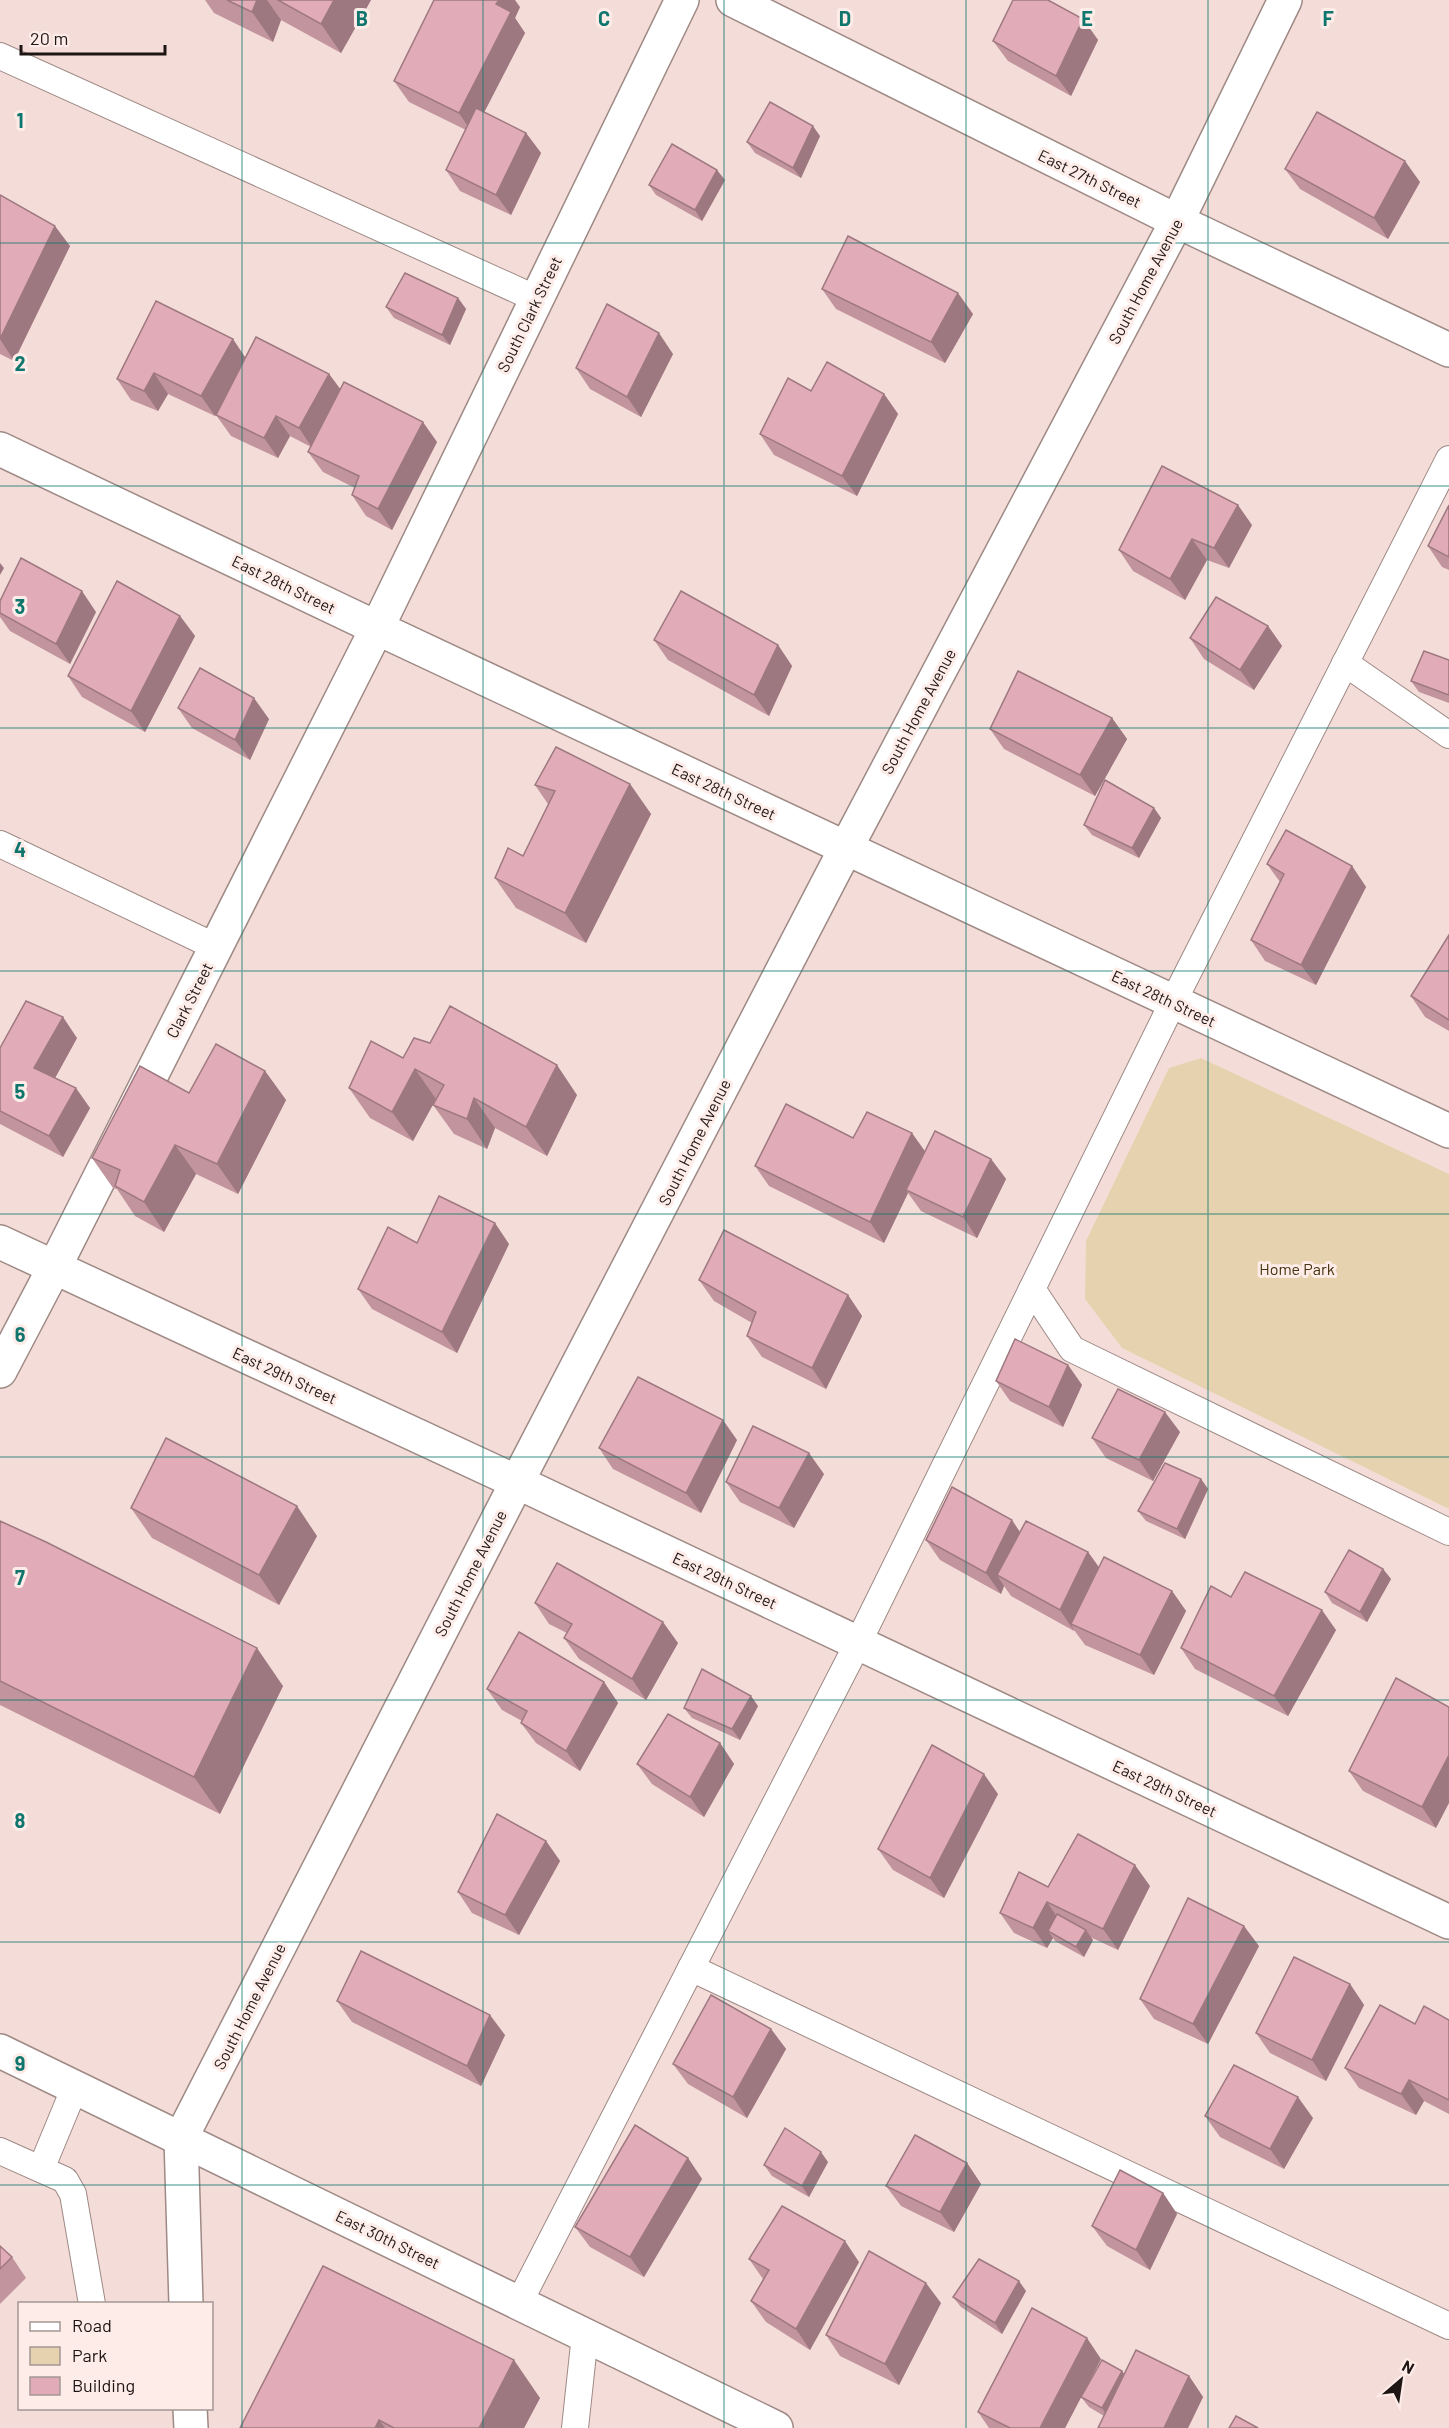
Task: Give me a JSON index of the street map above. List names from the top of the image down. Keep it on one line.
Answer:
{"streets":{"street":["East 27th Street","South Home Avenue","South Clark Street","East 28th Street","Clark Street","East 29th Street","East 30th Street"]},"crossings":[["East 27th Street","South Home Avenue"],["South Home Avenue","East 28th Street"],["South Home Avenue","East 29th Street"],["South Home Avenue","East 30th Street"],["South Clark Street","East 28th Street"],["South Clark Street","Clark Street"],["East 28th Street","Clark Street"],["Clark Street","East 29th Street"]],"parks":["Home Park"],"legend":["Road","Park","Building"],"scale_bar":"20 m","north":"top right","grid":{"columns":["B","C","D","E","F"],"rows":["1","2","3","4","5","6","7","8","9"]}}
